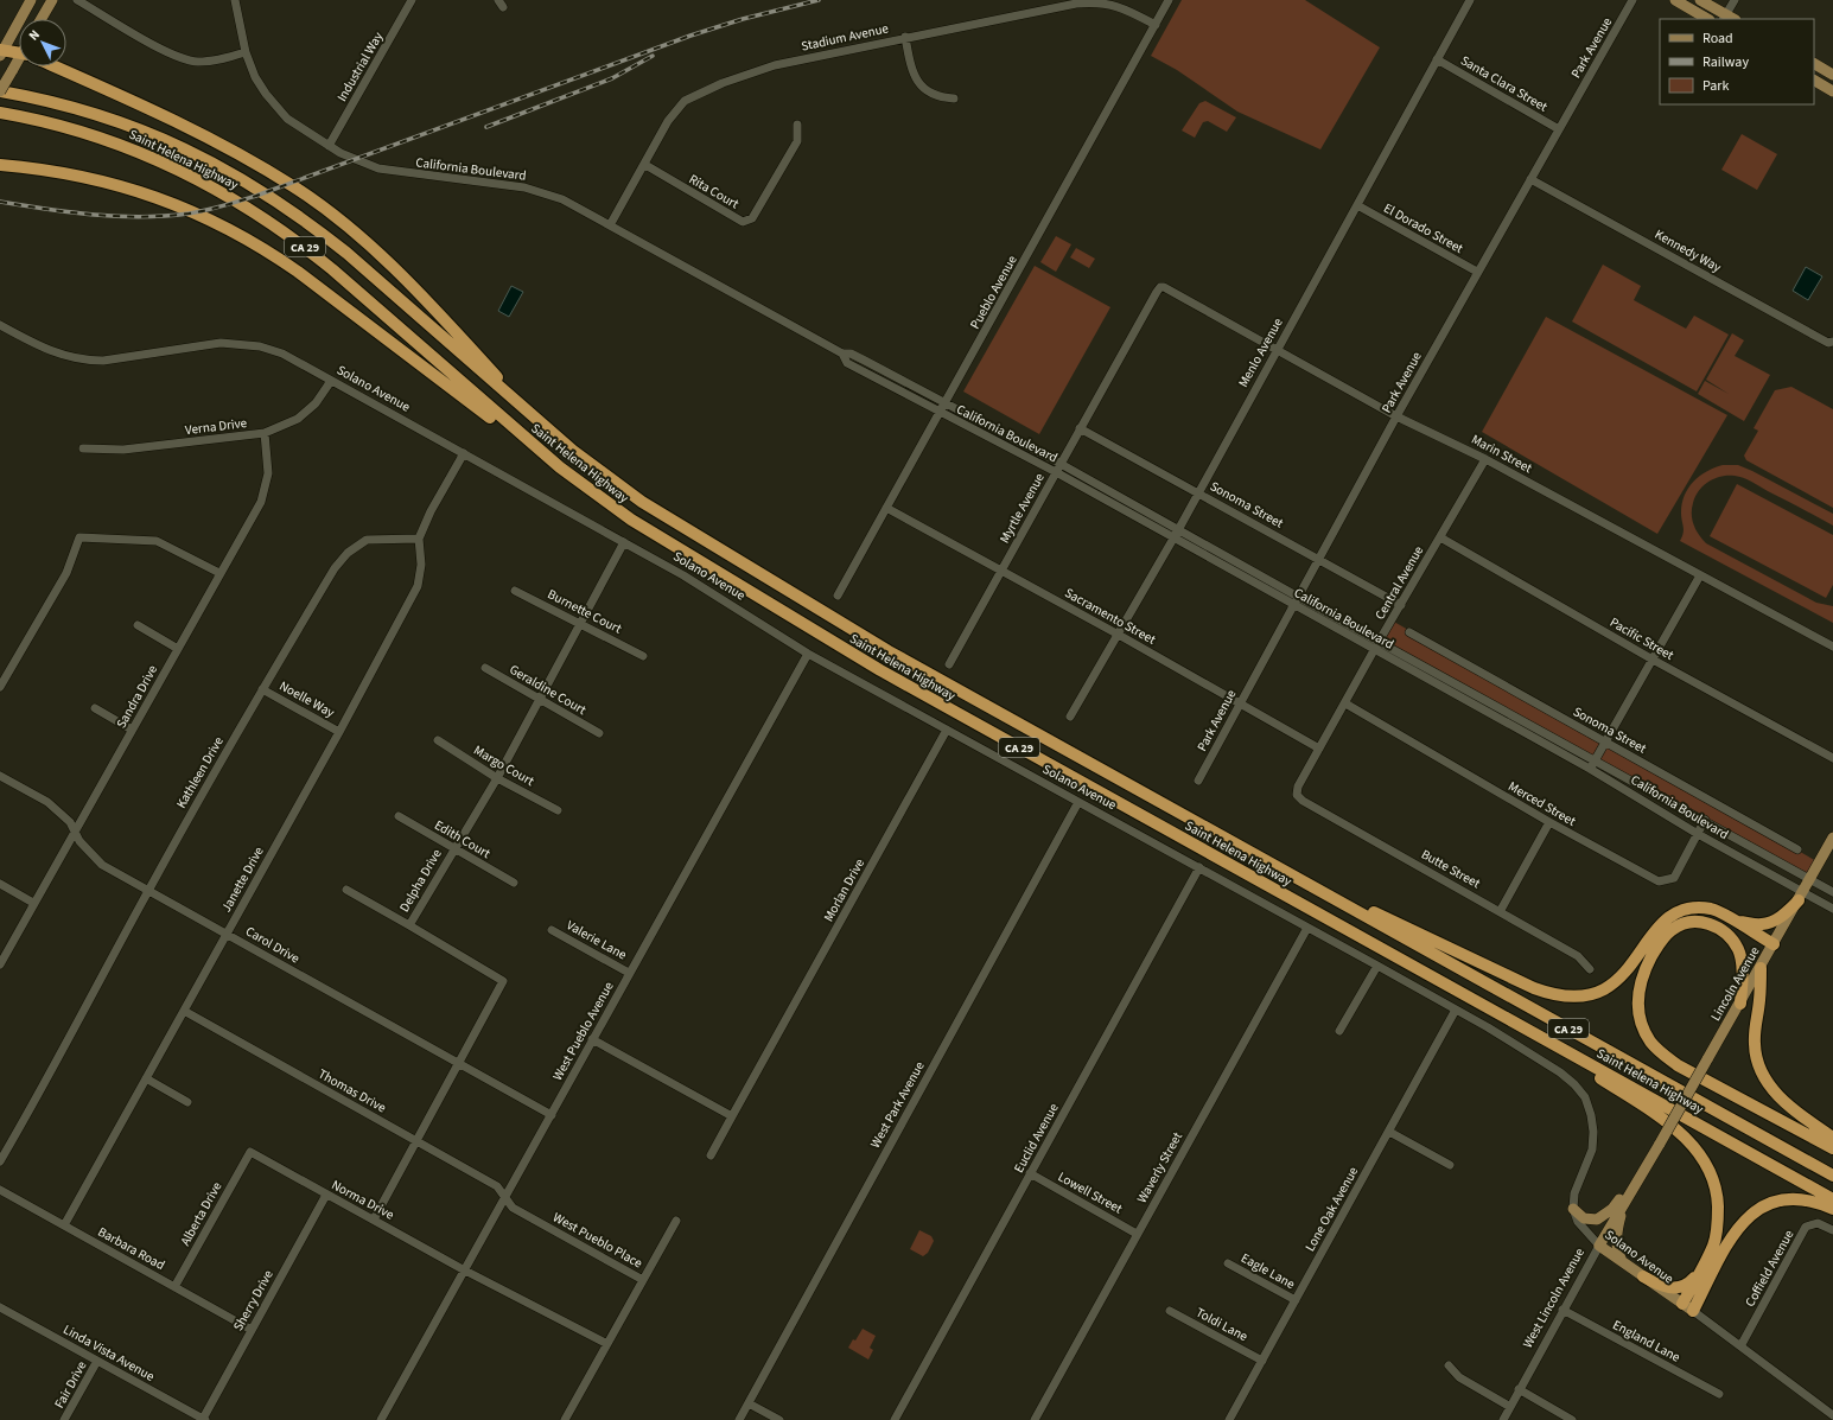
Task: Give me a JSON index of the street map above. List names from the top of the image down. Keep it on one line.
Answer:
{"streets":{"highway":["Saint Helena Highway","CA 29"],"main road":["Solano Avenue","Lincoln Avenue","West Lincoln Avenue"],"street":["Stadium Avenue","Park Avenue","Industrial Way","Santa Clara Street","California Boulevard","Rita Court","El Dorado Street","Kennedy Way","Pueblo Avenue","Menlo Avenue","Verna Drive","Marin Street","Sonoma Street","Myrtle Avenue","Central Avenue","Burnette Court","Sacramento Street","Pacific Street","Geraldine Court","Sandra Drive","Noelle Way","Margo Court","Kathleen Drive","Merced Street","Edith Court","Butte Street","Janette Drive","Delpha Drive","Morlan Drive","Valerie Lane","Carol Drive","West Pueblo Avenue","Thomas Drive","West Park Avenue","Euclid Avenue","Waverly Street","Lowell Street","Norma Drive","Lone Oak Avenue","Alberta Drive","West Pueblo Place","Barbara Road","Coffield Avenue","Eagle Lane","Sherry Drive","Toldi Lane","England Lane","Linda Vista Avenue","Fair Drive"]},"crossings":[["Stadium Avenue","California Boulevard"],["Stadium Avenue","Rita Court"],["Stadium Avenue","Pueblo Avenue"],["Park Avenue","Santa Clara Street"],["Park Avenue","California Boulevard"],["Park Avenue","El Dorado Street"],["Park Avenue","Kennedy Way"],["Park Avenue","Marin Street"],["Park Avenue","Sonoma Street"],["Park Avenue","Sacramento Street"],["Industrial Way","California Boulevard"],["Santa Clara Street","Menlo Avenue"],["California Boulevard","Pueblo Avenue"],["California Boulevard","Menlo Avenue"],["California Boulevard","Myrtle Avenue"],["California Boulevard","Central Avenue"],["California Boulevard","Merced Street"],["California Boulevard","Lincoln Avenue"],["El Dorado Street","Menlo Avenue"],["Pueblo Avenue","Sacramento Street"],["Menlo Avenue","Marin Street"],["Menlo Avenue","Sonoma Street"],["Menlo Avenue","Sacramento Street"],["Solano Avenue","Verna Drive"],["Solano Avenue","Delpha Drive"],["Solano Avenue","Morlan Drive"],["Solano Avenue","West Pueblo Avenue"],["Solano Avenue","West Park Avenue"],["Solano Avenue","Euclid Avenue"],["Solano Avenue","Waverly Street"],["Solano Avenue","Lone Oak Avenue"],["Solano Avenue","Coffield Avenue"],["Solano Avenue","West Lincoln Avenue"],["Verna Drive","Sandra Drive"],["Marin Street","Myrtle Avenue"],["Marin Street","Central Avenue"],["Sonoma Street","Myrtle Avenue"],["Sonoma Street","Central Avenue"],["Myrtle Avenue","Sacramento Street"],["Central Avenue","Sacramento Street"],["Central Avenue","Pacific Street"],["Central Avenue","Merced Street"],["Central Avenue","Butte Street"],["Burnette Court","Delpha Drive"],["Geraldine Court","Delpha Drive"],["Sandra Drive","Carol Drive"],["Noelle Way","Kathleen Drive"],["Noelle Way","Janette Drive"],["Margo Court","Delpha Drive"],["Kathleen Drive","Janette Drive"],["Kathleen Drive","Carol Drive"],["Edith Court","Delpha Drive"],["Janette Drive","Carol Drive"],["Janette Drive","Thomas Drive"],["Janette Drive","Barbara Road"],["Delpha Drive","Carol Drive"],["Delpha Drive","Thomas Drive"],["Delpha Drive","Norma Drive"],["Valerie Lane","West Pueblo Avenue"],["Carol Drive","West Pueblo Avenue"],["Lincoln Avenue","West Lincoln Avenue"],["West Pueblo Avenue","Thomas Drive"],["West Pueblo Avenue","Norma Drive"],["West Pueblo Avenue","West Pueblo Place"],["Thomas Drive","West Pueblo Place"],["Euclid Avenue","Lowell Street"],["Waverly Street","Lowell Street"],["Norma Drive","Alberta Drive"],["Norma Drive","Sherry Drive"],["Lone Oak Avenue","Eagle Lane"],["Lone Oak Avenue","Toldi Lane"],["Alberta Drive","Barbara Road"],["Barbara Road","Sherry Drive"],["West Lincoln Avenue","England Lane"],["Sherry Drive","Linda Vista Avenue"],["Linda Vista Avenue","Fair Drive"]],"legend":["Road","Railway","Park"],"north":"top left"}
